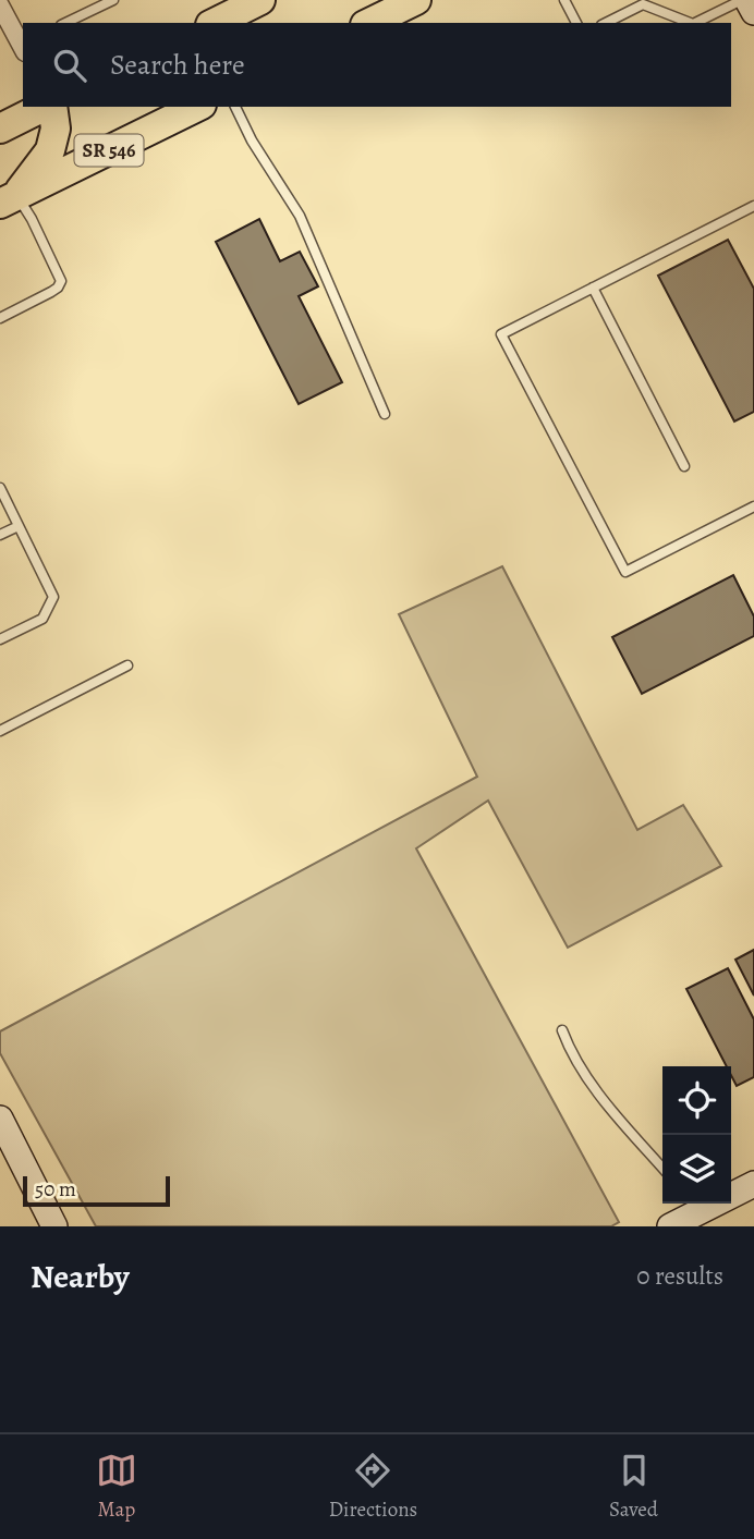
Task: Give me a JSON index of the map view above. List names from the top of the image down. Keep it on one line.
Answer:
{"streets":{"main road":["SR 546"]},"scale_bar":"50 m","page":{"search":"Search here","scale":"50 m","heading":["Nearby","0 results"],"nav":["Map","Directions","Saved"]}}
